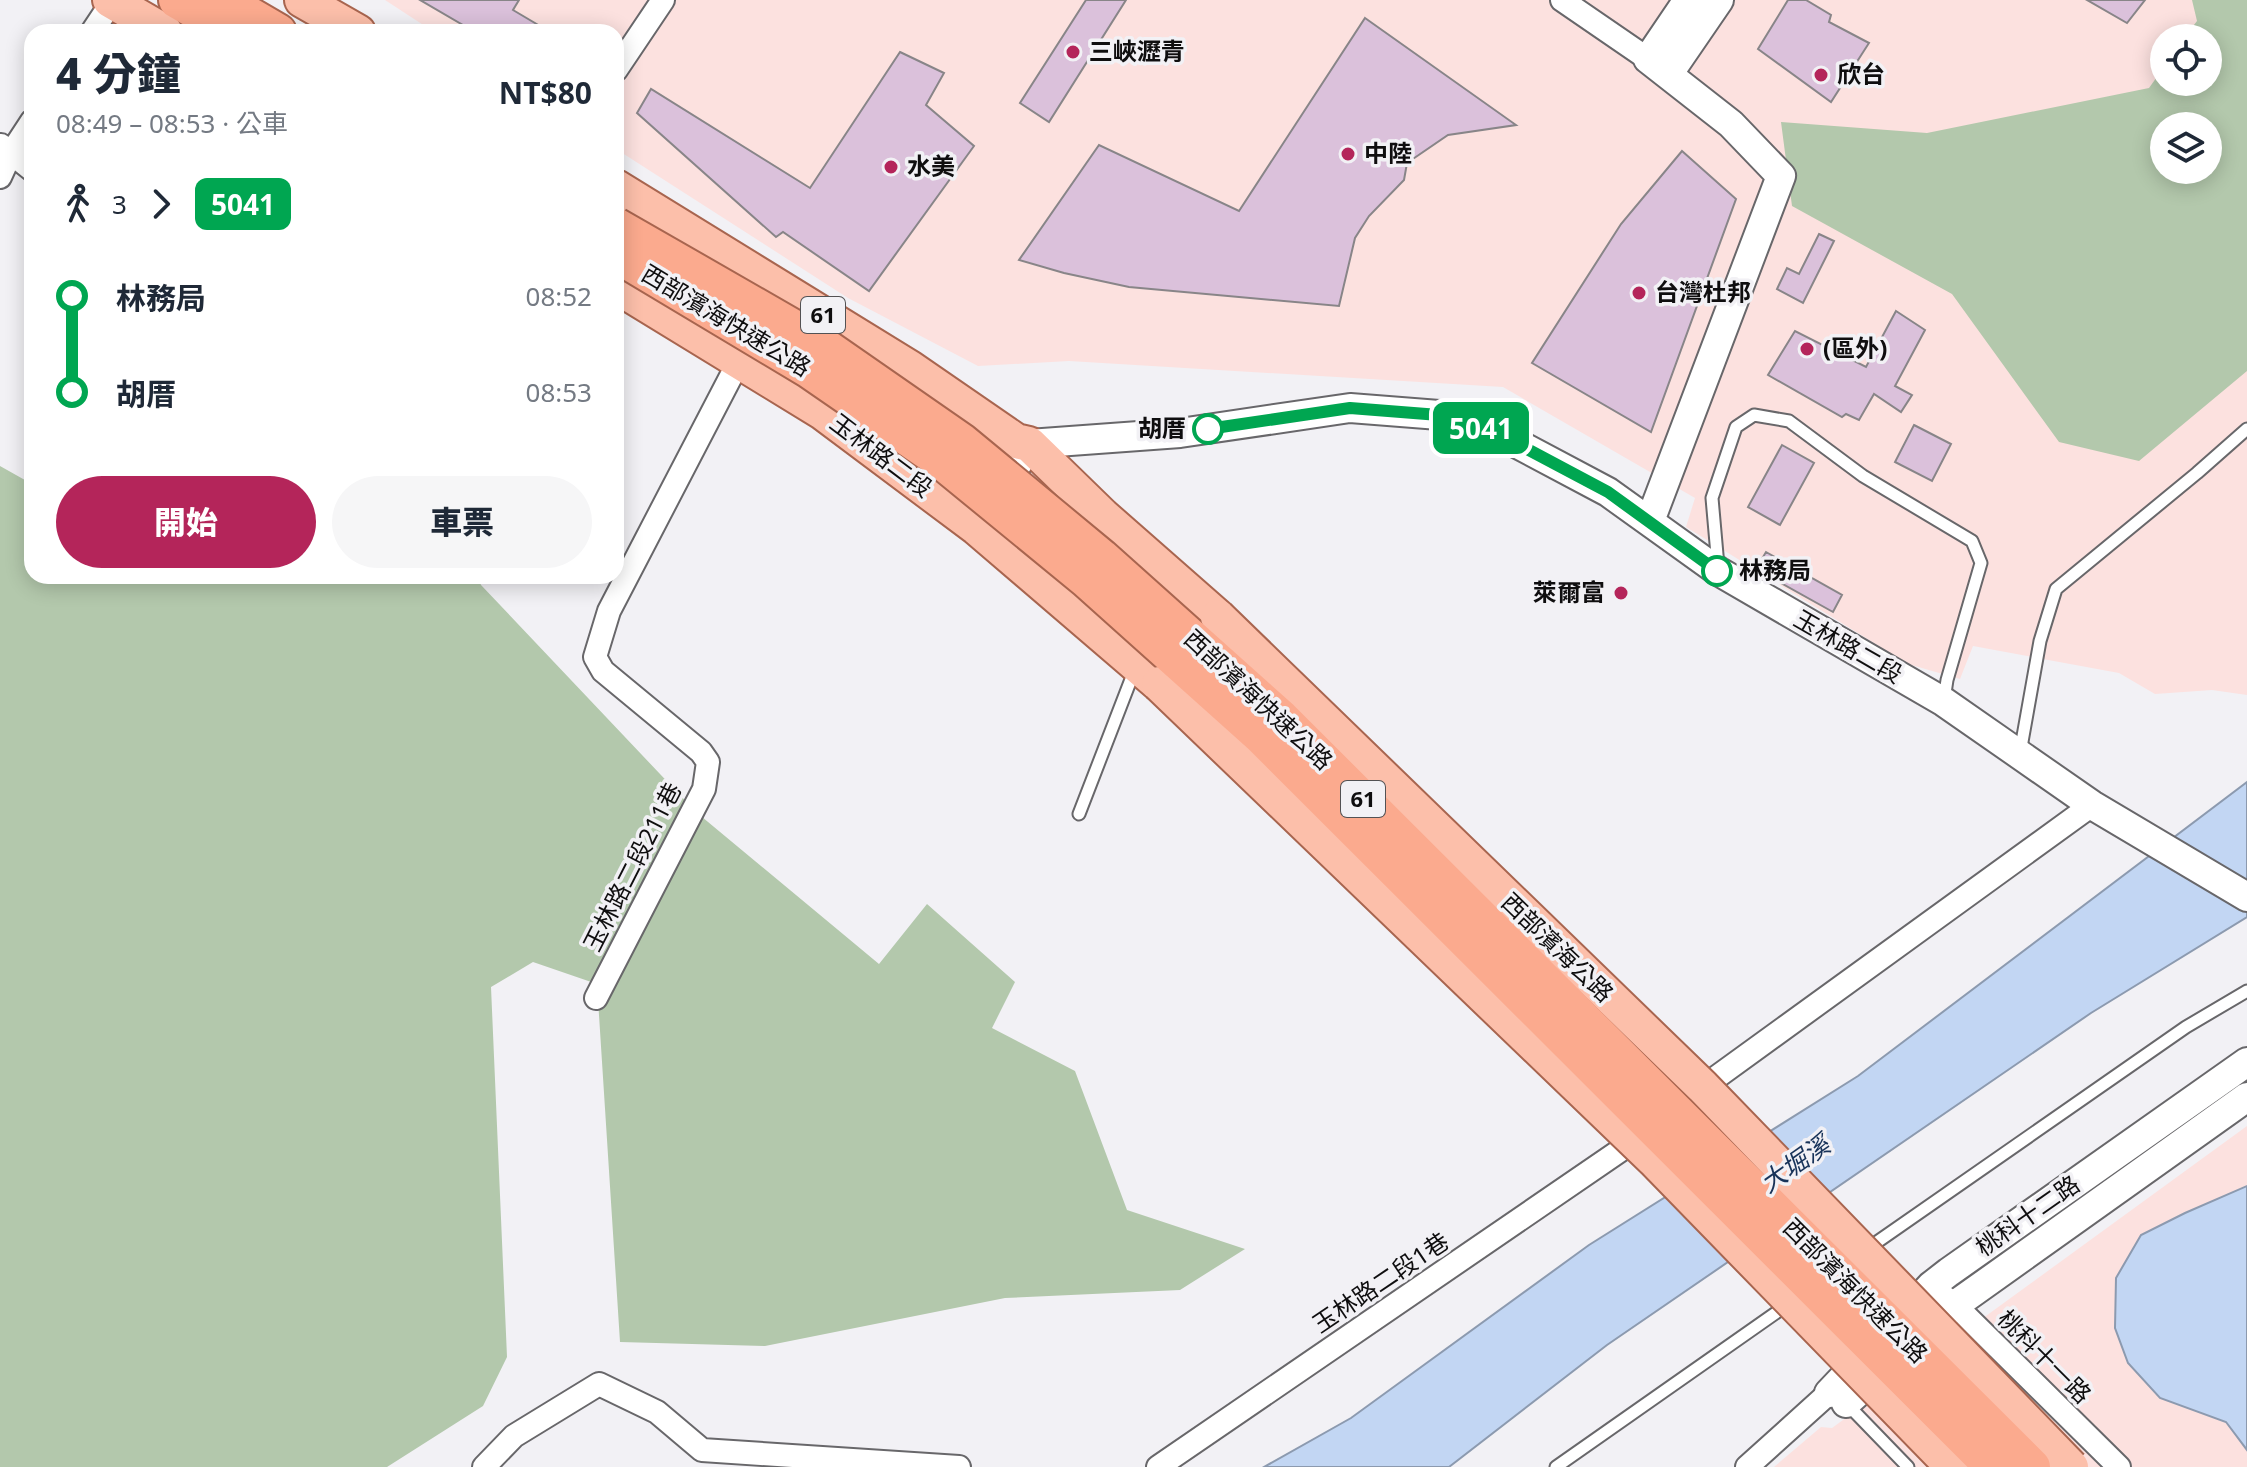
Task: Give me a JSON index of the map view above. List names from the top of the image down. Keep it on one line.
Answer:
{"streets":{"highway":["61","西部濱海快速公路"],"main road":["玉林路二段","西部濱海公路"],"street":["玉林路二段211巷","桃科十二路","玉林路二段1巷","桃科十一路"]},"crossings":[["61","玉林路二段"],["61","西部濱海公路"],["61","玉林路二段1巷"],["玉林路二段","玉林路二段211巷"],["玉林路二段","西部濱海公路"],["桃科十二路","桃科十一路"]],"water":["大堀溪"],"places":["三峽瀝青","欣台","中陸","水美","台灣杜邦","(區外)","胡厝","林務局","萊爾富"],"lines":["bus line 5041"],"page":{"on_map":"5041","heading":["4 分鐘","08:49 – 08:53 · 公車","NT$80"],"legs":["3","5041"],"list":[{"name":"林務局","value":"08:52"},{"name":"胡厝","value":"08:53"}],"buttons":["開始","車票"]}}
